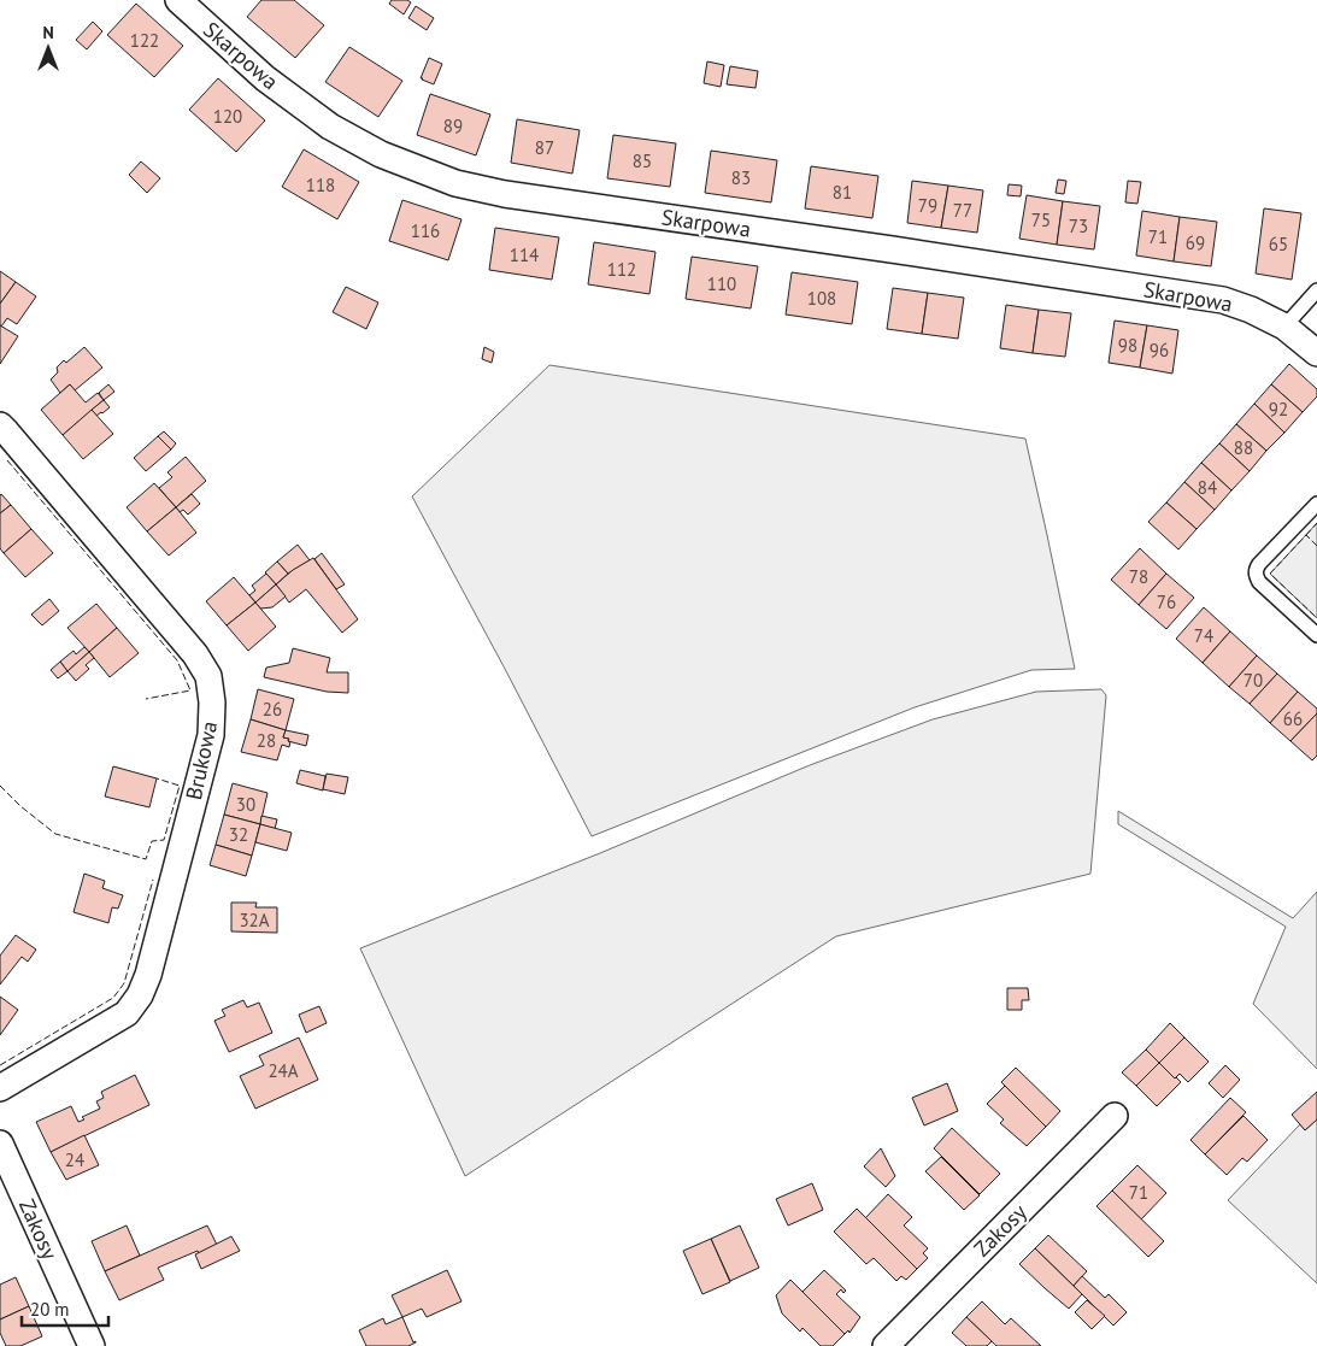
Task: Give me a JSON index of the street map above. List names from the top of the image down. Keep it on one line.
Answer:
{"streets":{"street":["Skarpowa","Brukowa","Zakosy"]},"house_numbers":["122","120","89","87","85","83","118","81","79","77","75","73","116","71","69","65","114","112","110","108","98","96","92","88","84","78","76","74","70","26","66","28","30","32","32A","24A","24","71"],"scale_bar":"20 m","north":"top"}
